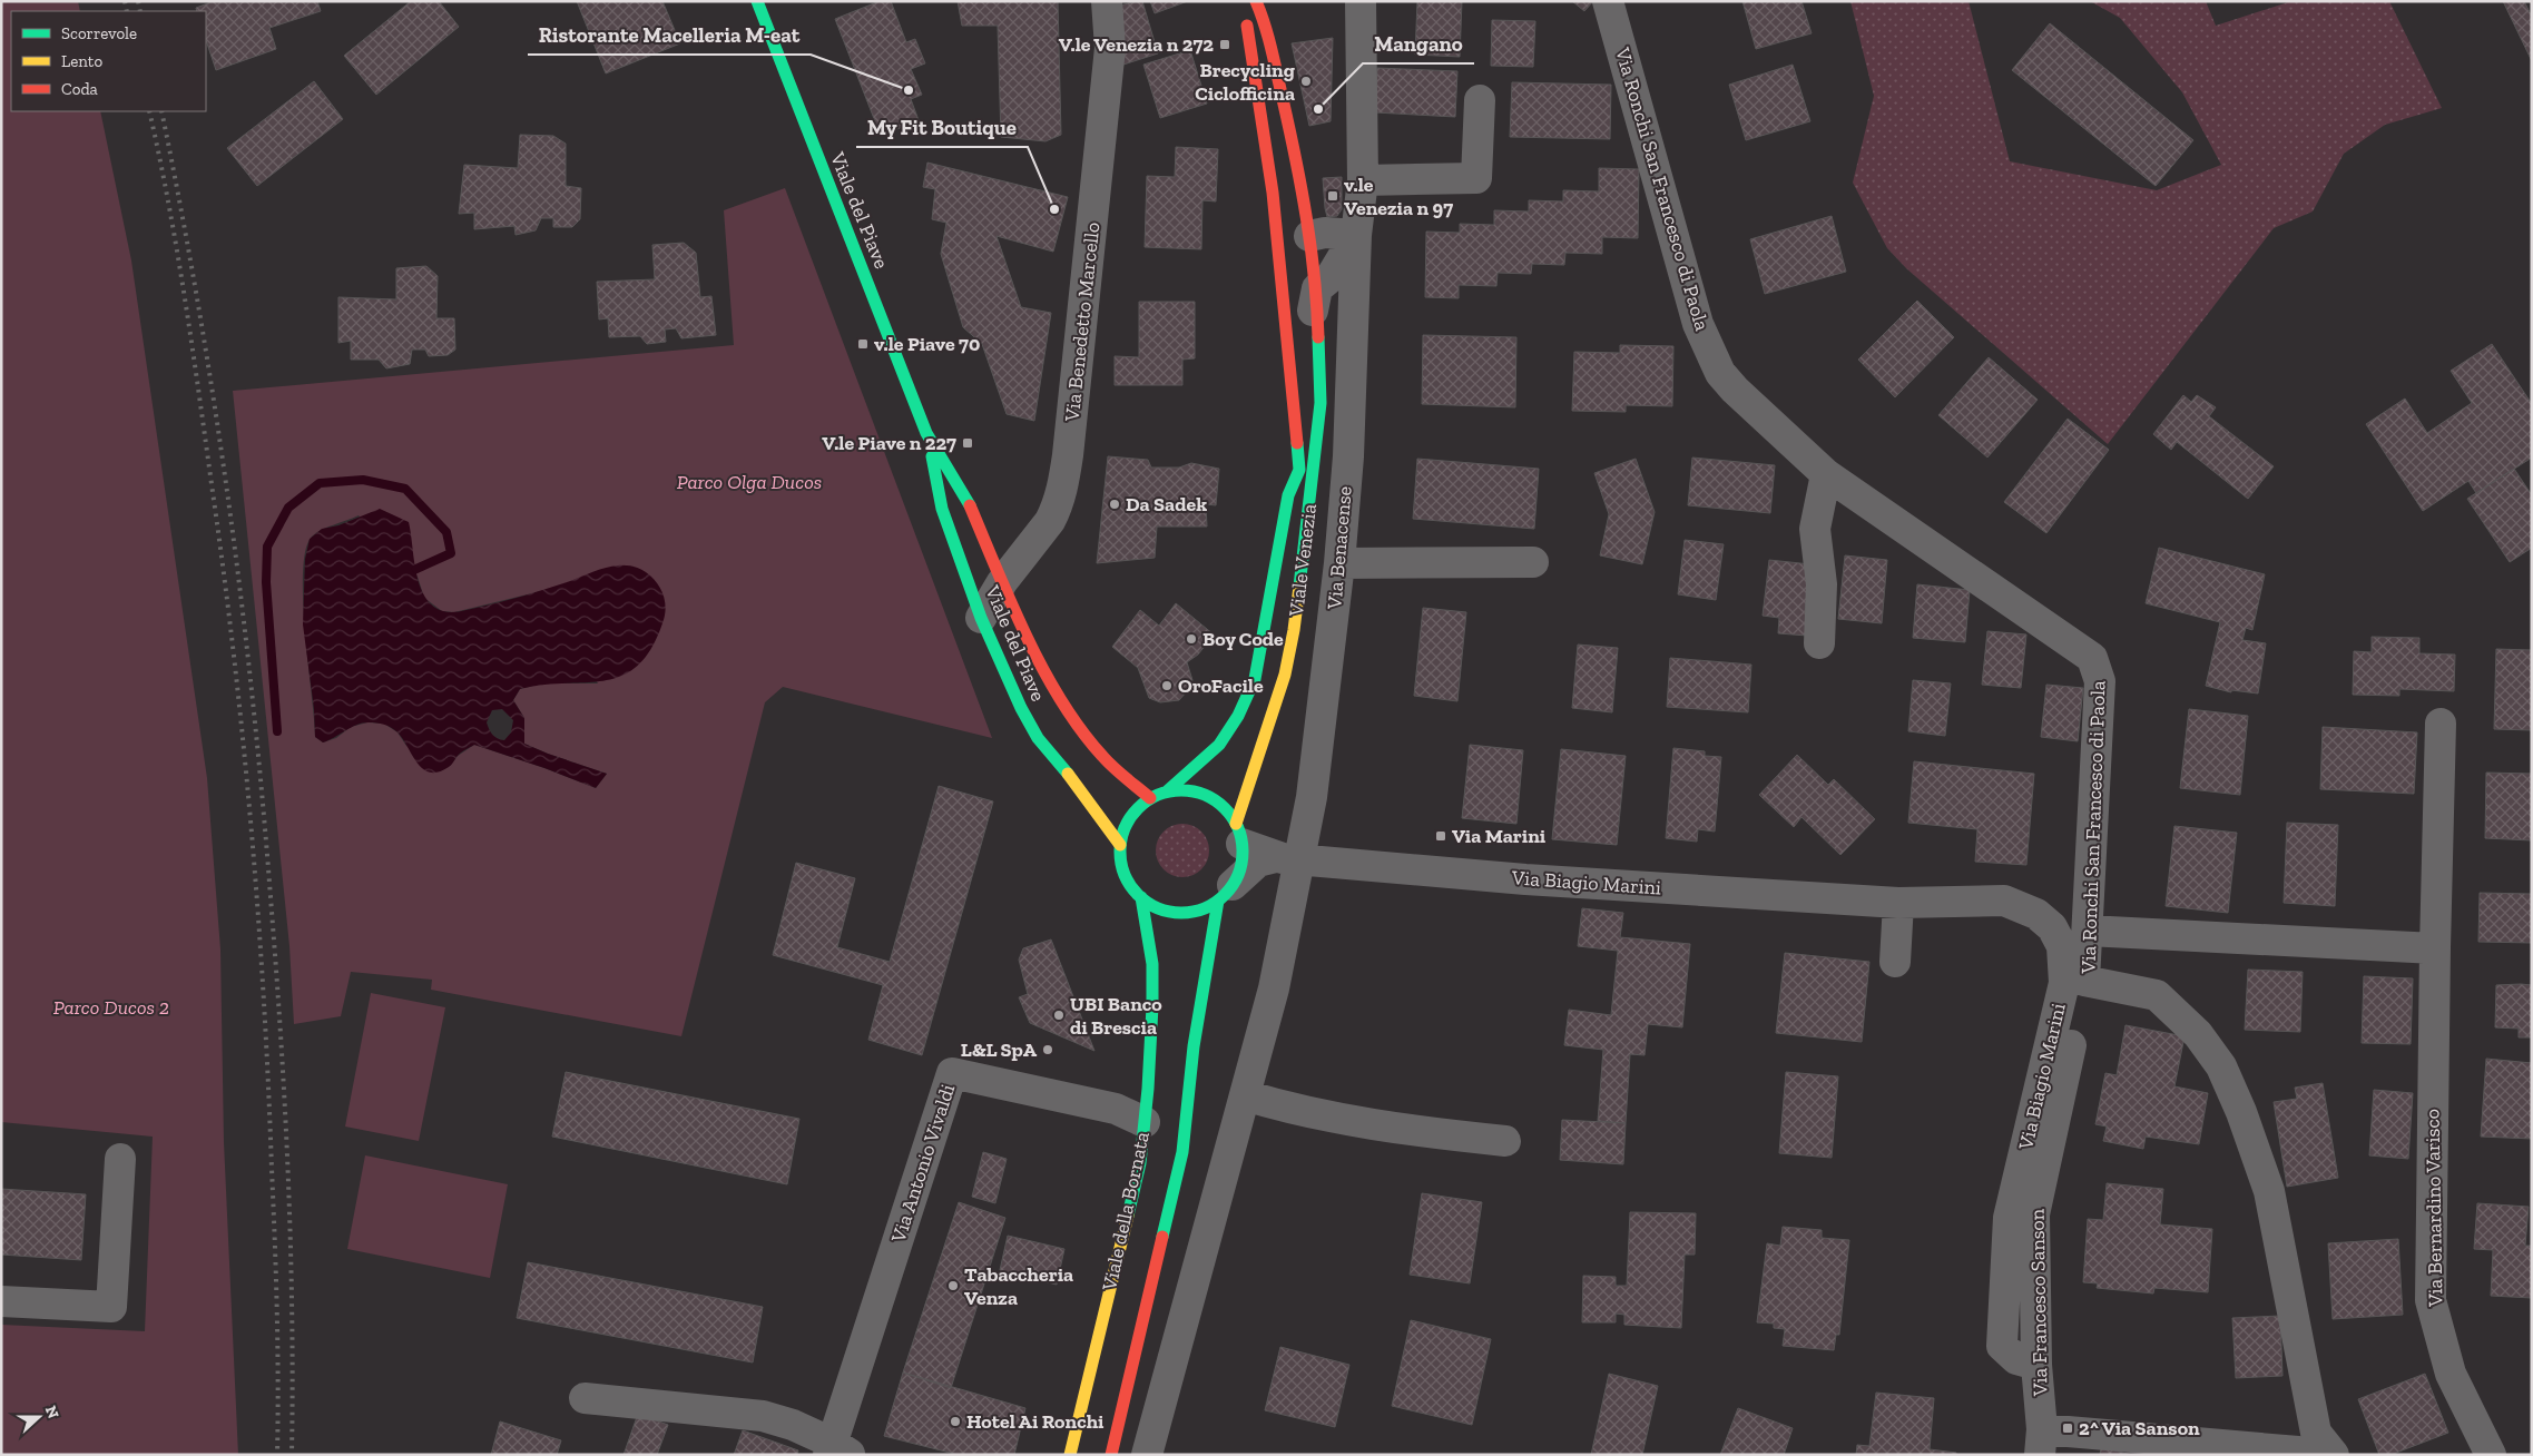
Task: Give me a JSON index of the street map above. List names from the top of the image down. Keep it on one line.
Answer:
{"streets":{"main road":["Viale del Piave","Viale Venezia","Viale della Bornata"],"street":["Via Ronchi San Francesco di Paola","Via Benedetto Marcello","Via Benacense","Via Biagio Marini","Via Antonio Vivaldi","Via Bernardino Varisco","Via Francesco Sanson"]},"crossings":[["Via Ronchi San Francesco di Paola","Via Francesco Sanson"],["Viale del Piave","Via Benedetto Marcello"],["Viale del Piave","Viale Venezia"],["Viale del Piave","Viale della Bornata"],["Via Benacense","Viale Venezia"],["Via Benacense","Via Biagio Marini"],["Viale Venezia","Viale della Bornata"],["Via Biagio Marini","Via Francesco Sanson"],["Via Antonio Vivaldi","Viale della Bornata"]],"parks":["Parco Olga Ducos","Parco Ducos 2"],"places":{"transit":["V.le Venezia n 272","v.le Venezia n 97","v.le Piave 70","V.le Piave n 227","Via Marini","2^ Via Sanson"],"other":["Brecycling Ciclofficina","Ristorante Macelleria M-eat","Mangano","My Fit Boutique","Da Sadek","Boy Code","OroFacile","UBI Banco di Brescia","L&L SpA","Tabaccheria Venza","Hotel Ai Ronchi"]},"legend":["Scorrevole","Lento","Coda"],"north":"right"}
